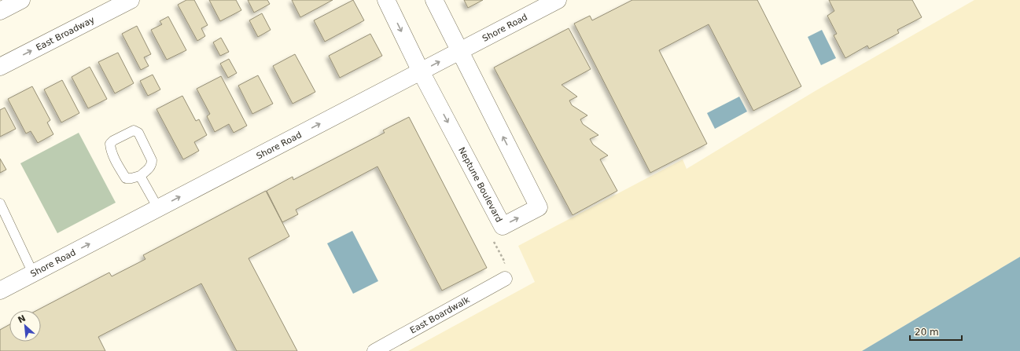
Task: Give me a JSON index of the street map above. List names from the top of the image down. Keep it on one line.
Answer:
{"streets":{"street":["Shore Road","East Broadway","Neptune Boulevard","East Boardwalk"]},"crossings":[["Shore Road","Neptune Boulevard"]],"one_way":["Shore Road","East Broadway"],"scale_bar":"20 m","north":"top left"}
